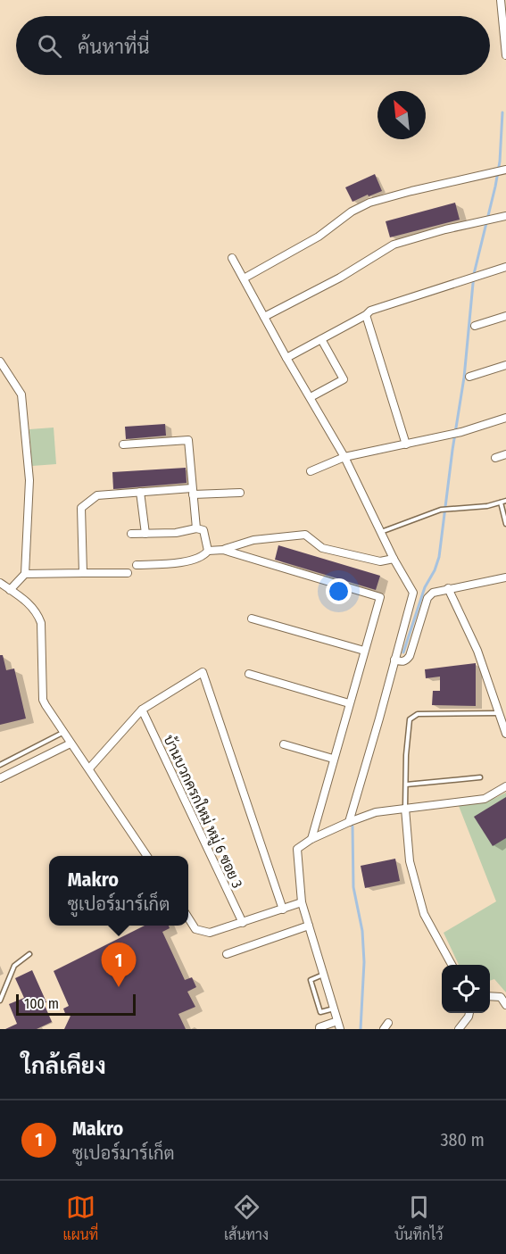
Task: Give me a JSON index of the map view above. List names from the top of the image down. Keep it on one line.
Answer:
{"streets":{"street":["บ้านบวกครกใหม่ หมู่ 6 ซอย 3"]},"scale_bar":"100 m","north":"top left","page":{"search":"ค้นหาที่นี่","popup":["Makro","ซูเปอร์มาร์เก็ต"],"pins":"1","scale":"100 m","heading":"ใกล้เคียง","list":[{"mark":"1","name":"Makro","note":"ซูเปอร์มาร์เก็ต","value":"380 m"}],"nav":["แผนที่","เส้นทาง","บันทึกไว้"]}}
